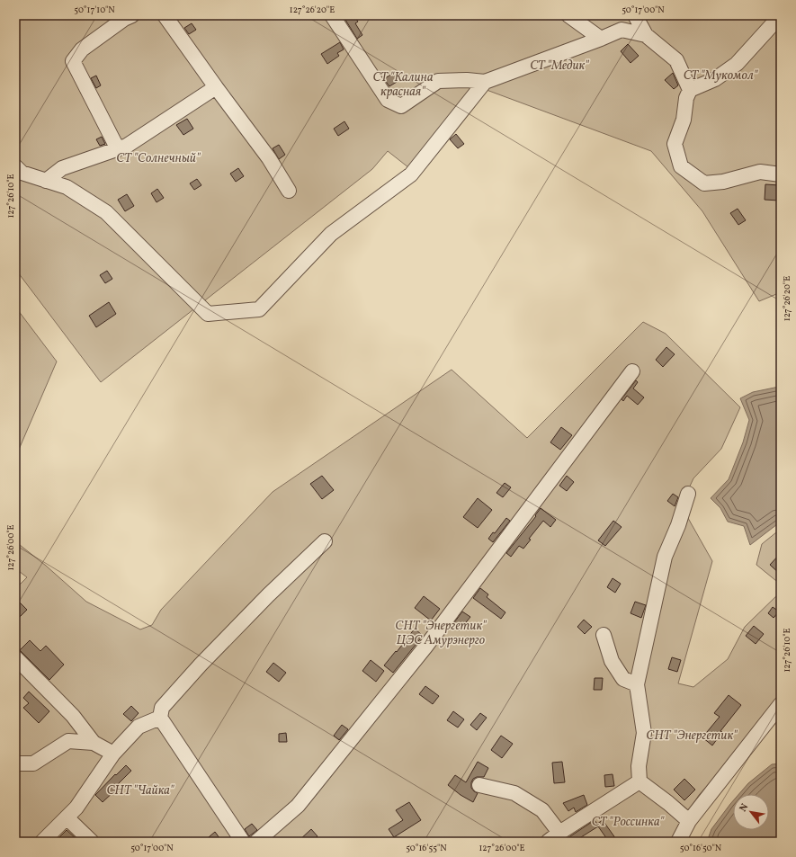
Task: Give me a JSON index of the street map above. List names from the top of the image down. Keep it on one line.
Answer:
{"parks":["СТ \"Медик\"","СТ \"Мукомол\"","СТ \"Калина красная\"","СТ \"Солнечный\"","СНТ \"Энергетик\" ЦЭС Амурэнерго","СНТ \"Энергетик\"","СНТ \"Чайка\"","СТ \"Россинка\""],"north":"top left","coordinates":["50°17'10\"N","127°26'20\"E","50°17'00\"N","127°26'10\"E","127°26'00\"E","50°16'55\"N","50°16'50\"N"]}
